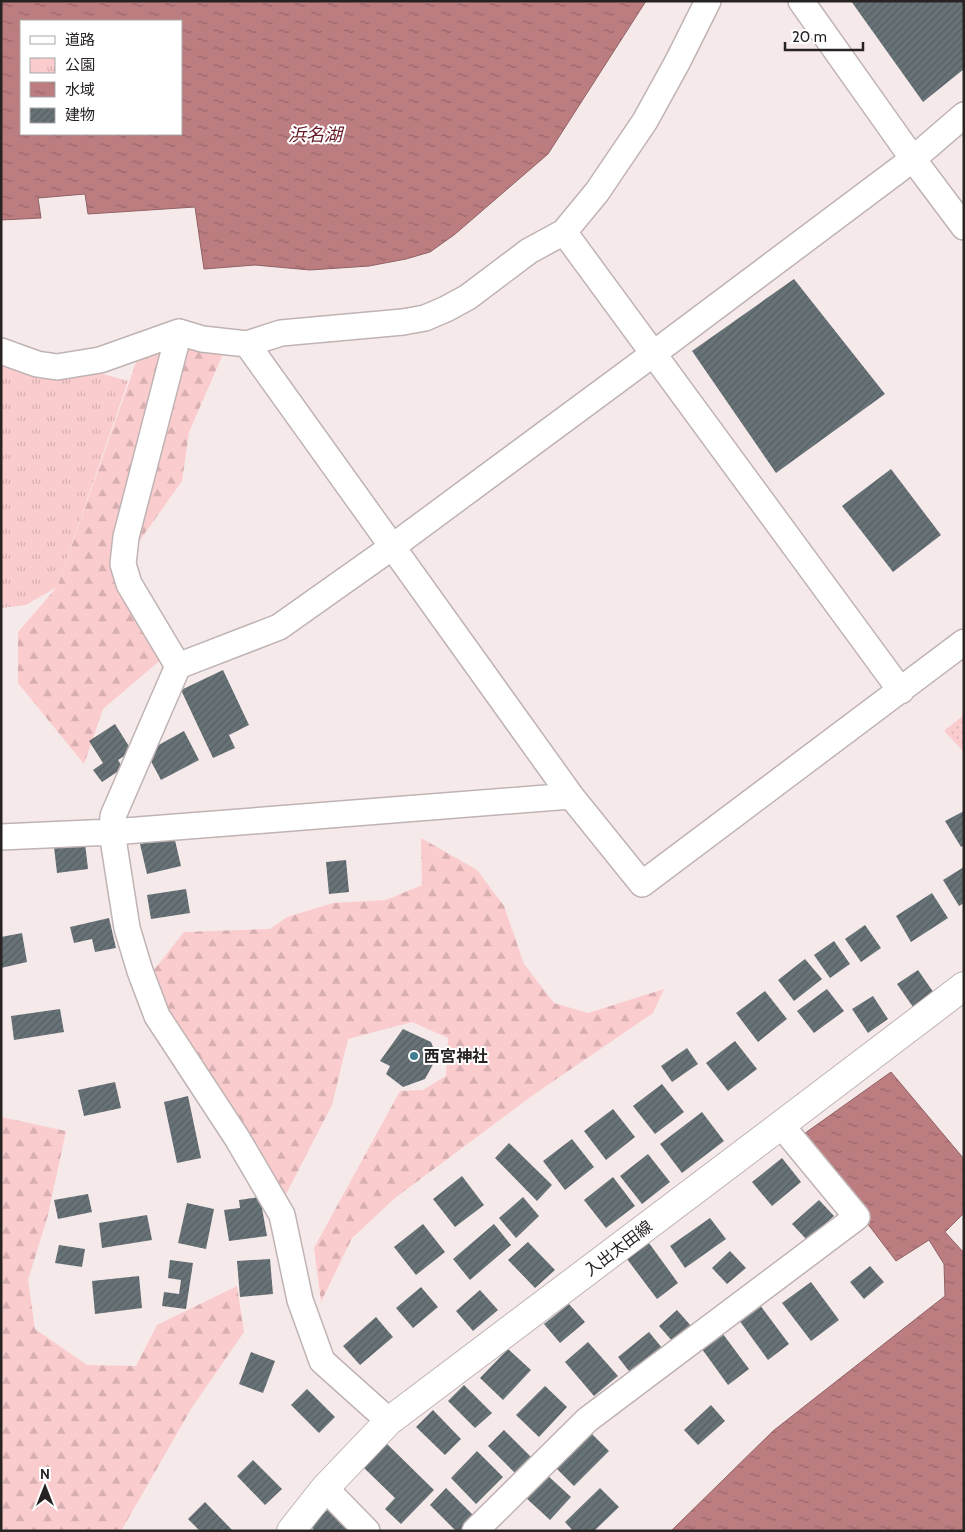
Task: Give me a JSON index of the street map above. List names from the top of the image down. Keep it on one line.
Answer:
{"streets":{"main road":["入出太田線"]},"water":["浜名湖"],"places":["西宮神社"],"legend":["道路","公園","水域","建物"],"scale_bar":"20 m","north":"top"}
